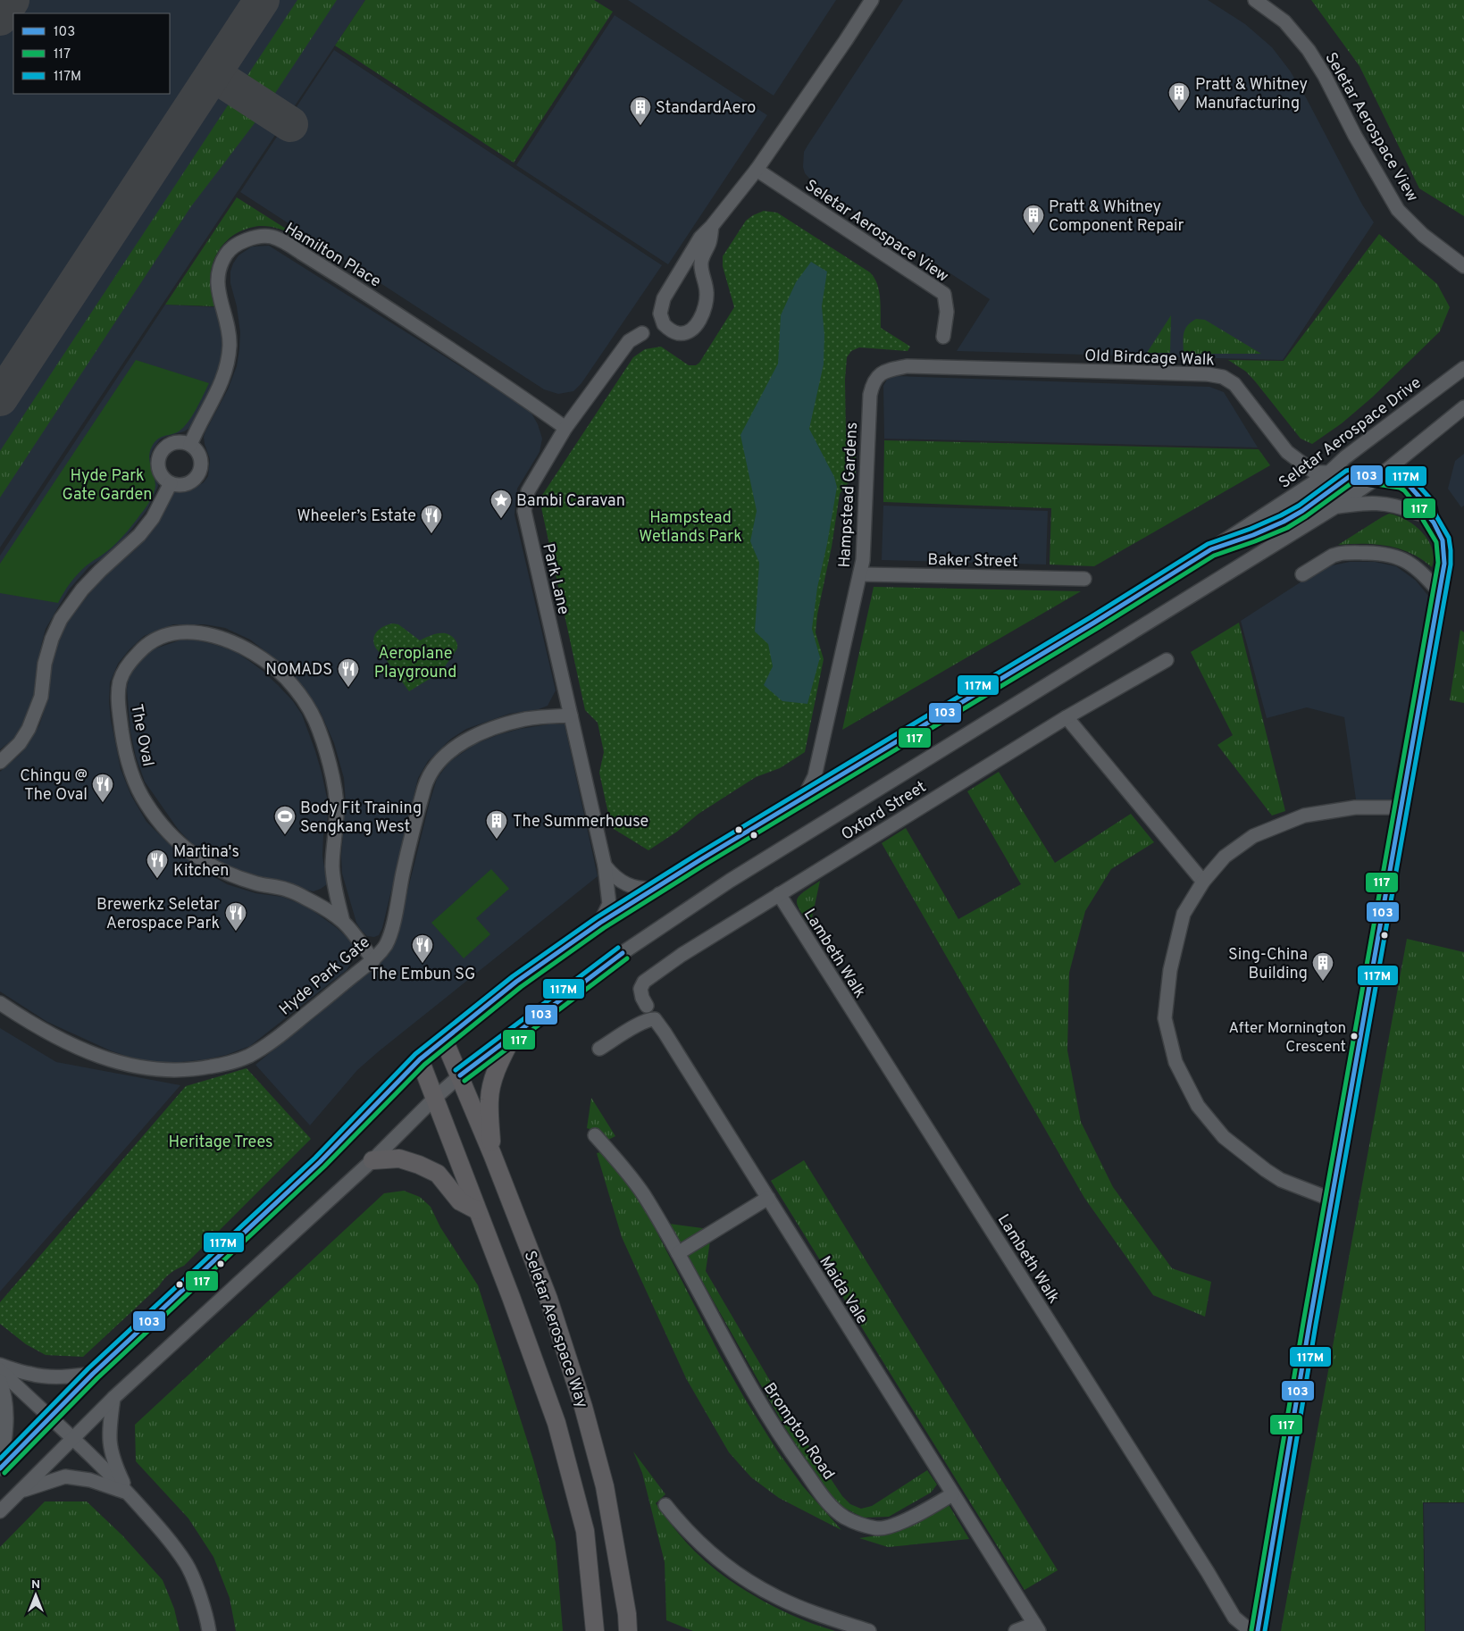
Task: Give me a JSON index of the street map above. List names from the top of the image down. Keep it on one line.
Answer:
{"streets":{"main road":["Seletar Aerospace Way"],"street":["Seletar Aerospace View","Hamilton Place","Old Birdcage Walk","Seletar Aerospace Drive","Hampstead Gardens","Baker Street","Park Lane","The Oval","Oxford Street","Lambeth Walk","Hyde Park Gate","Maida Vale","Brompton Road"]},"crossings":[["Hamilton Place","Park Lane"],["Old Birdcage Walk","Seletar Aerospace Drive"],["Old Birdcage Walk","Hampstead Gardens"],["Seletar Aerospace Drive","Hampstead Gardens"],["Seletar Aerospace Drive","Park Lane"],["Seletar Aerospace Drive","Seletar Aerospace Way"],["Hampstead Gardens","Baker Street"],["Park Lane","Hyde Park Gate"],["The Oval","Hyde Park Gate"],["Oxford Street","Lambeth Walk"],["Maida Vale","Brompton Road"]],"parks":["Hyde Park Gate Garden","Hampstead Wetlands Park","Aeroplane Playground","Heritage Trees"],"places":{"building":["Pratt & Whitney Manufacturing","StandardAero","Pratt & Whitney Component Repair","The Summerhouse","Sing-China Building"],"place":["Bambi Caravan"],"restaurant":["Wheeler’s Estate","NOMADS","Chingu @ The Oval","Martina's Kitchen","Brewerkz Seletar Aerospace Park","The Embun SG"],"sports":["Body Fit Training Sengkang West"],"other":["After Mornington Crescent"]},"lines":["transit line 117M","transit line 103","transit line 117"],"legend":["103","117","117M"],"north":"top"}
